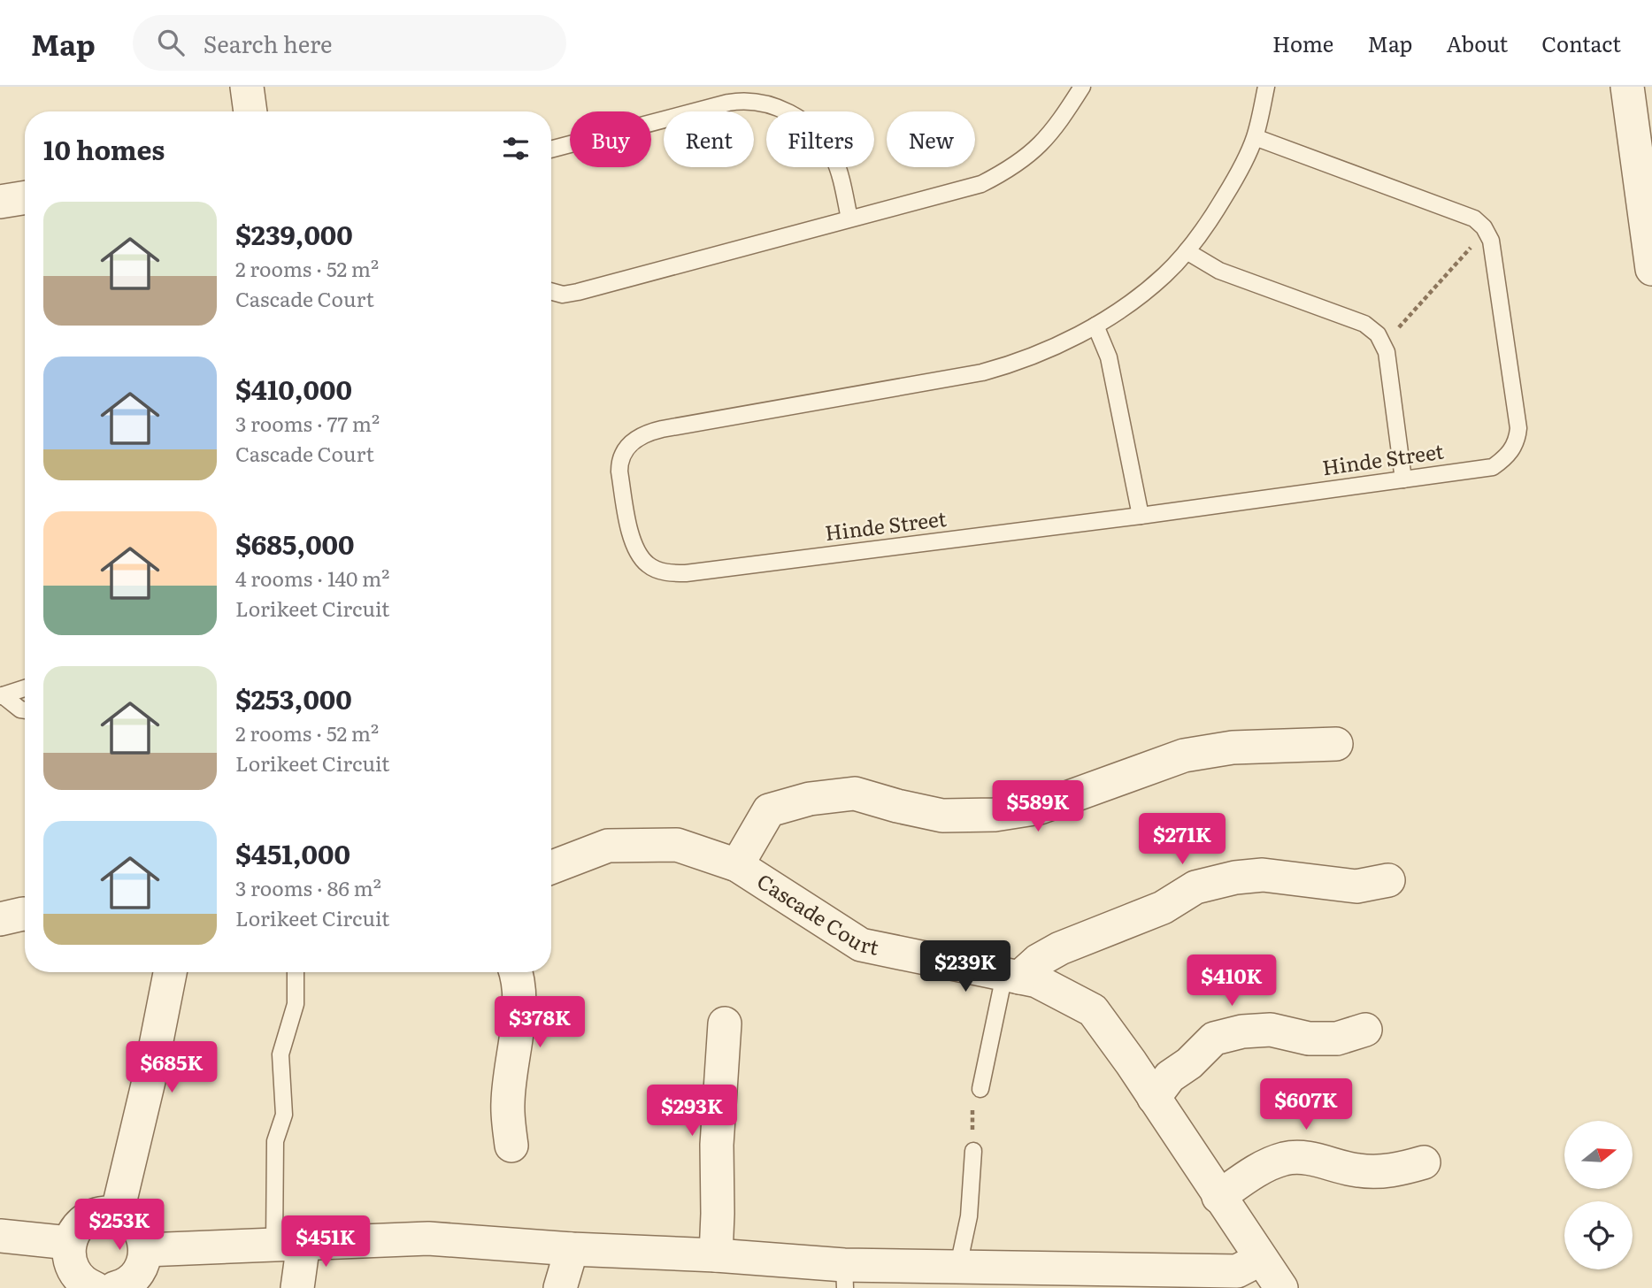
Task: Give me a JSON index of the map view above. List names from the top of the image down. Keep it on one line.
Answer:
{"streets":{"street":["Cascade Court"],"lane":["Hinde Street"]},"north":"right","page":{"header":"Map","search":"Search here","nav":["Home","Map","About","Contact"],"chip":["Buy","Rent","Filters","New"],"heading":"10 homes","list":[{"name":"$239,000","note":"2 rooms · 52 m² · Cascade Court"},{"name":"$410,000","note":"3 rooms · 77 m² · Cascade Court"},{"name":"$685,000","note":"4 rooms · 140 m² · Lorikeet Circuit"},{"name":"$253,000","note":"2 rooms · 52 m² · Lorikeet Circuit"},{"name":"$451,000","note":"3 rooms · 86 m² · Lorikeet Circuit"}],"price":["$589K","$271K","$239K","$410K","$378K","$685K","$607K","$293K","$253K","$451K"]}}
